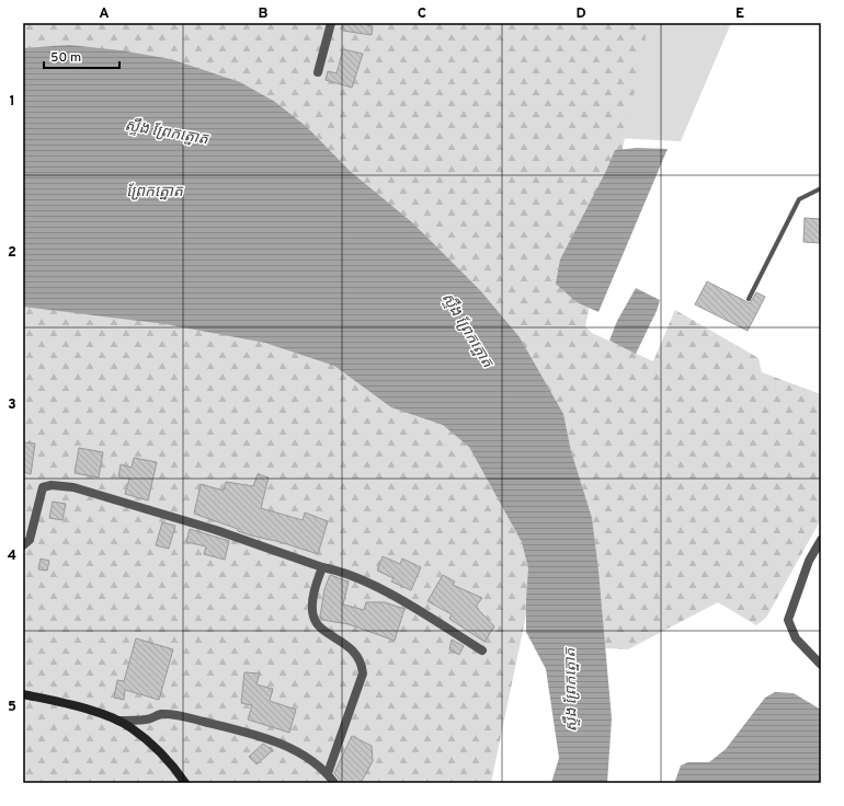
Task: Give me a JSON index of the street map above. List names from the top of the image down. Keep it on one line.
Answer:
{"water":["ស្ទឹង ព្រែកត្នោត","ព្រែកត្នោត"],"scale_bar":"50 m","grid":{"columns":["A","B","C","D","E"],"rows":["1","2","3","4","5"]}}
